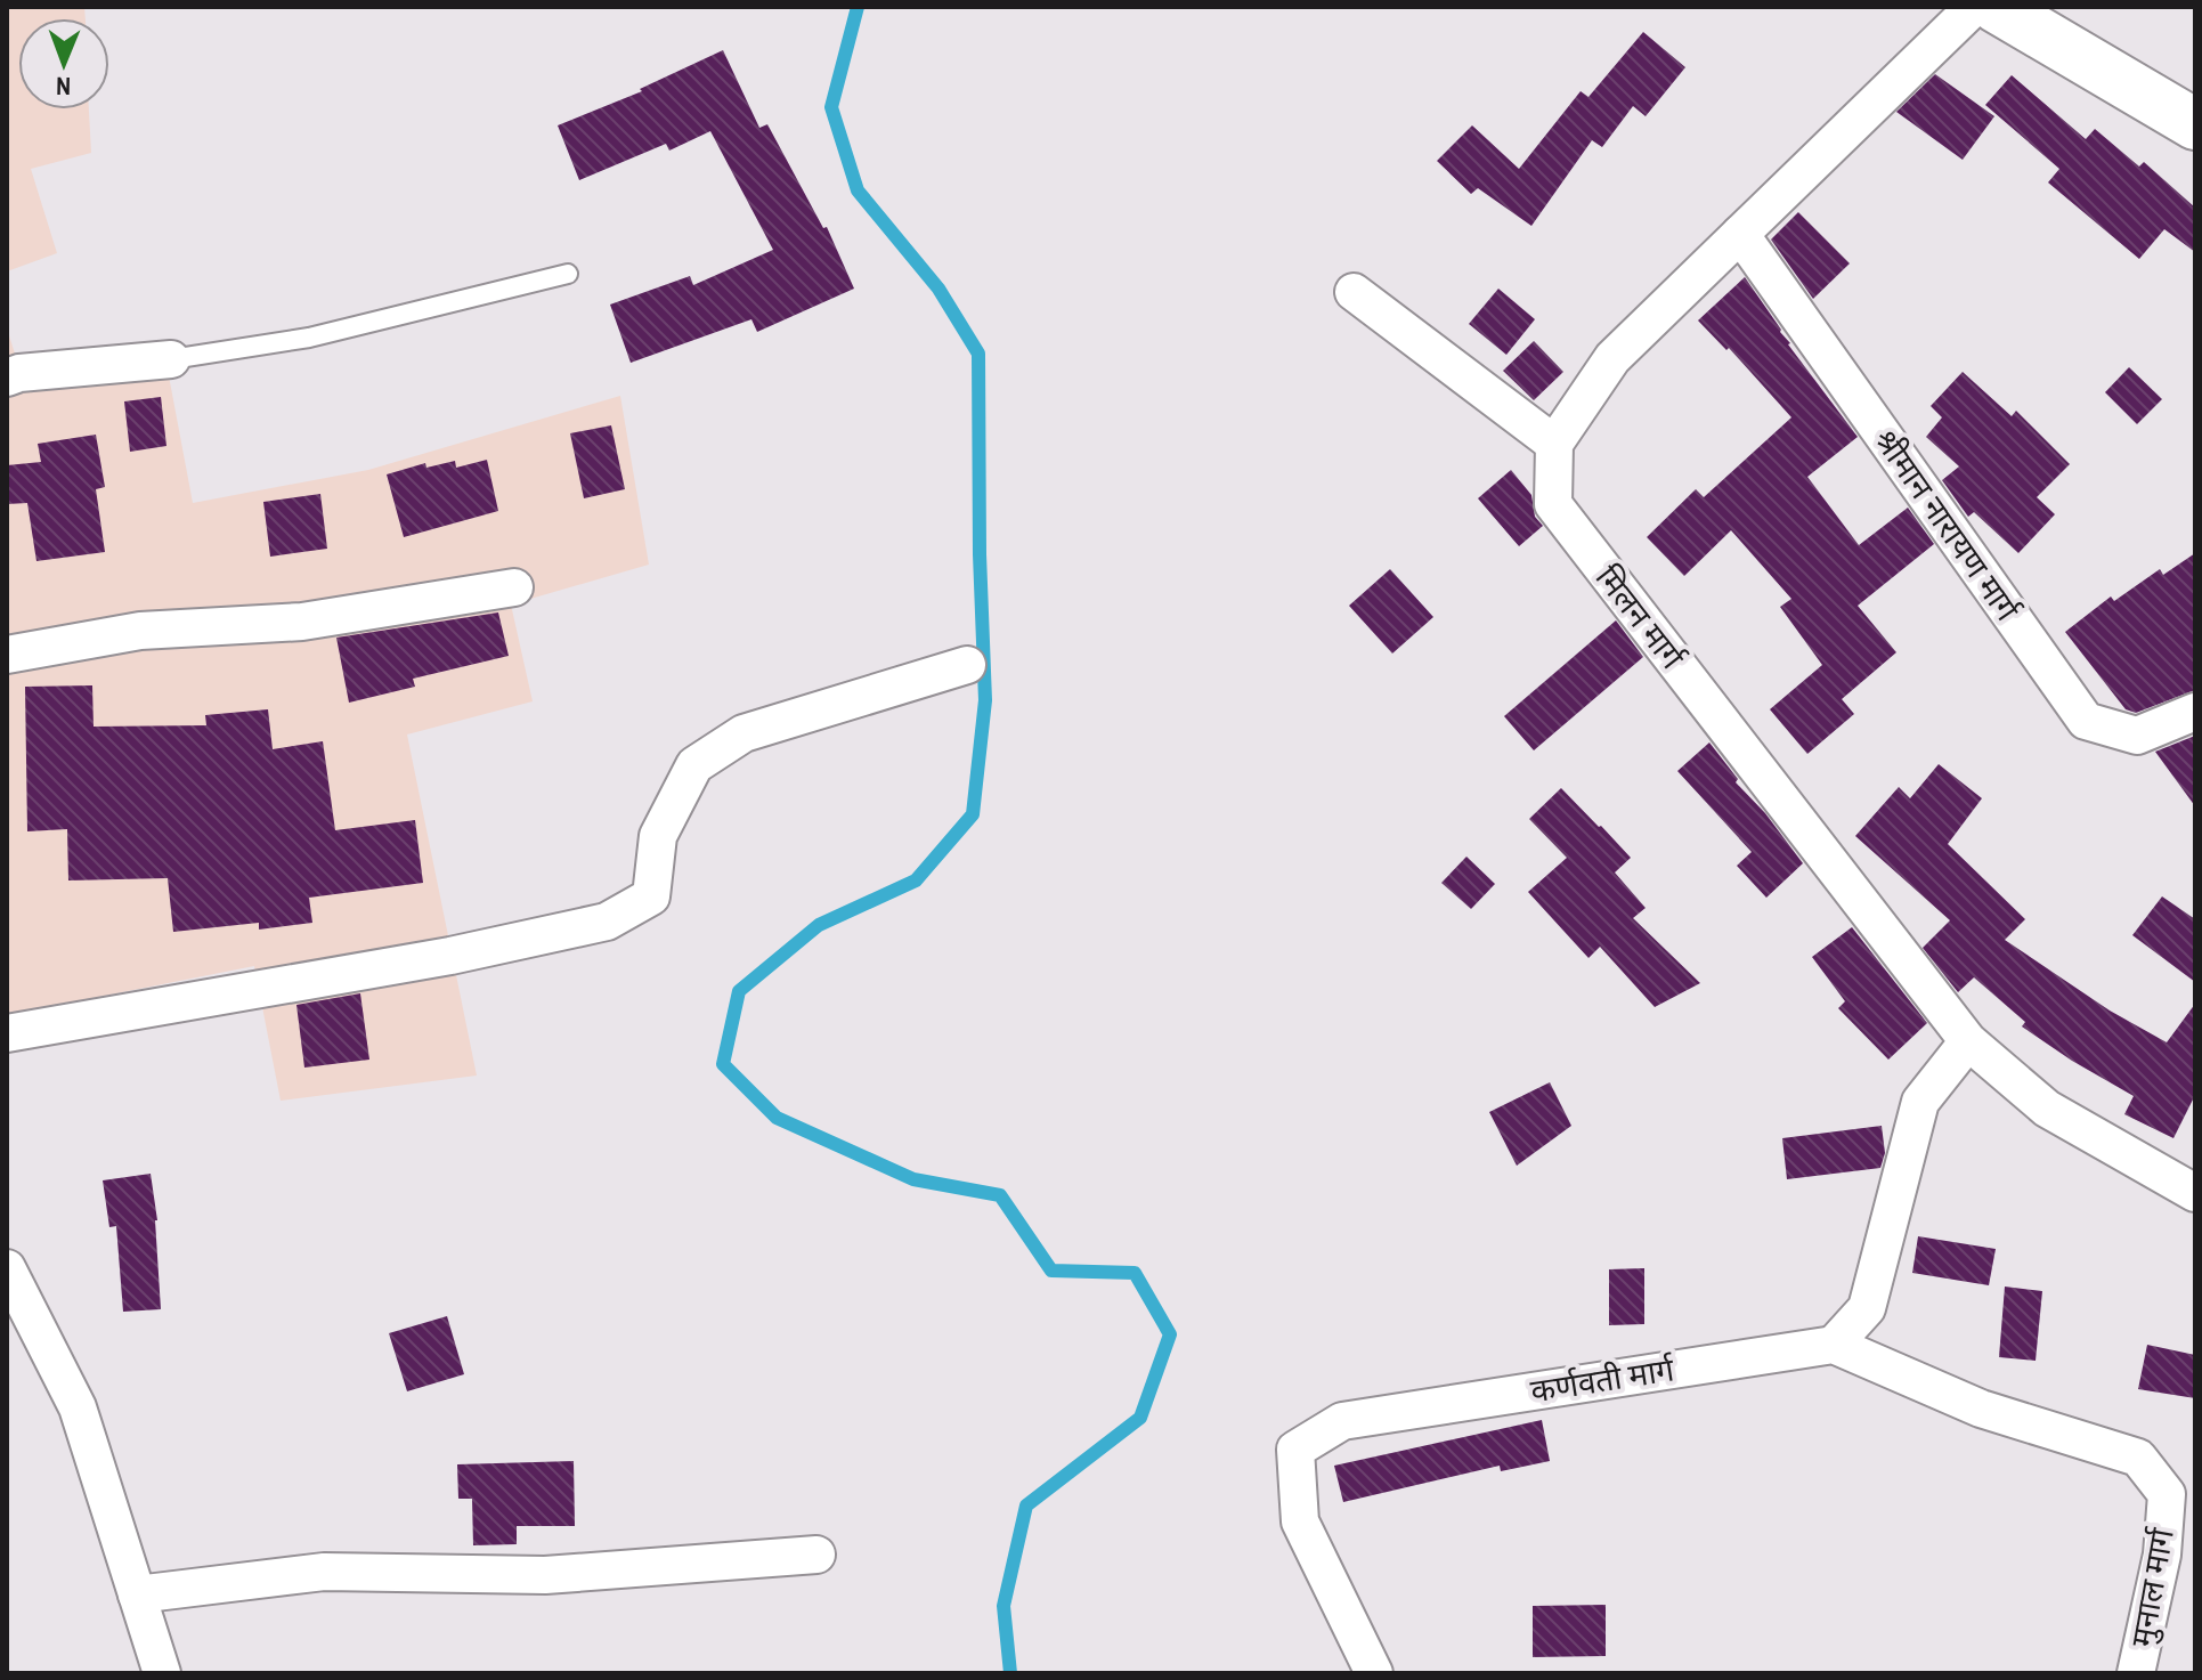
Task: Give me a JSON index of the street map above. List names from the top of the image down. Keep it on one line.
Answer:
{"streets":{"street":["श्रीमान नारायण मार्ग","मिलन मार्ग","कर्णवती मार्ग","मुनाल मार्ग"]},"crossings":[["कर्णवती मार्ग","मुनाल मार्ग"]],"north":"bottom"}
